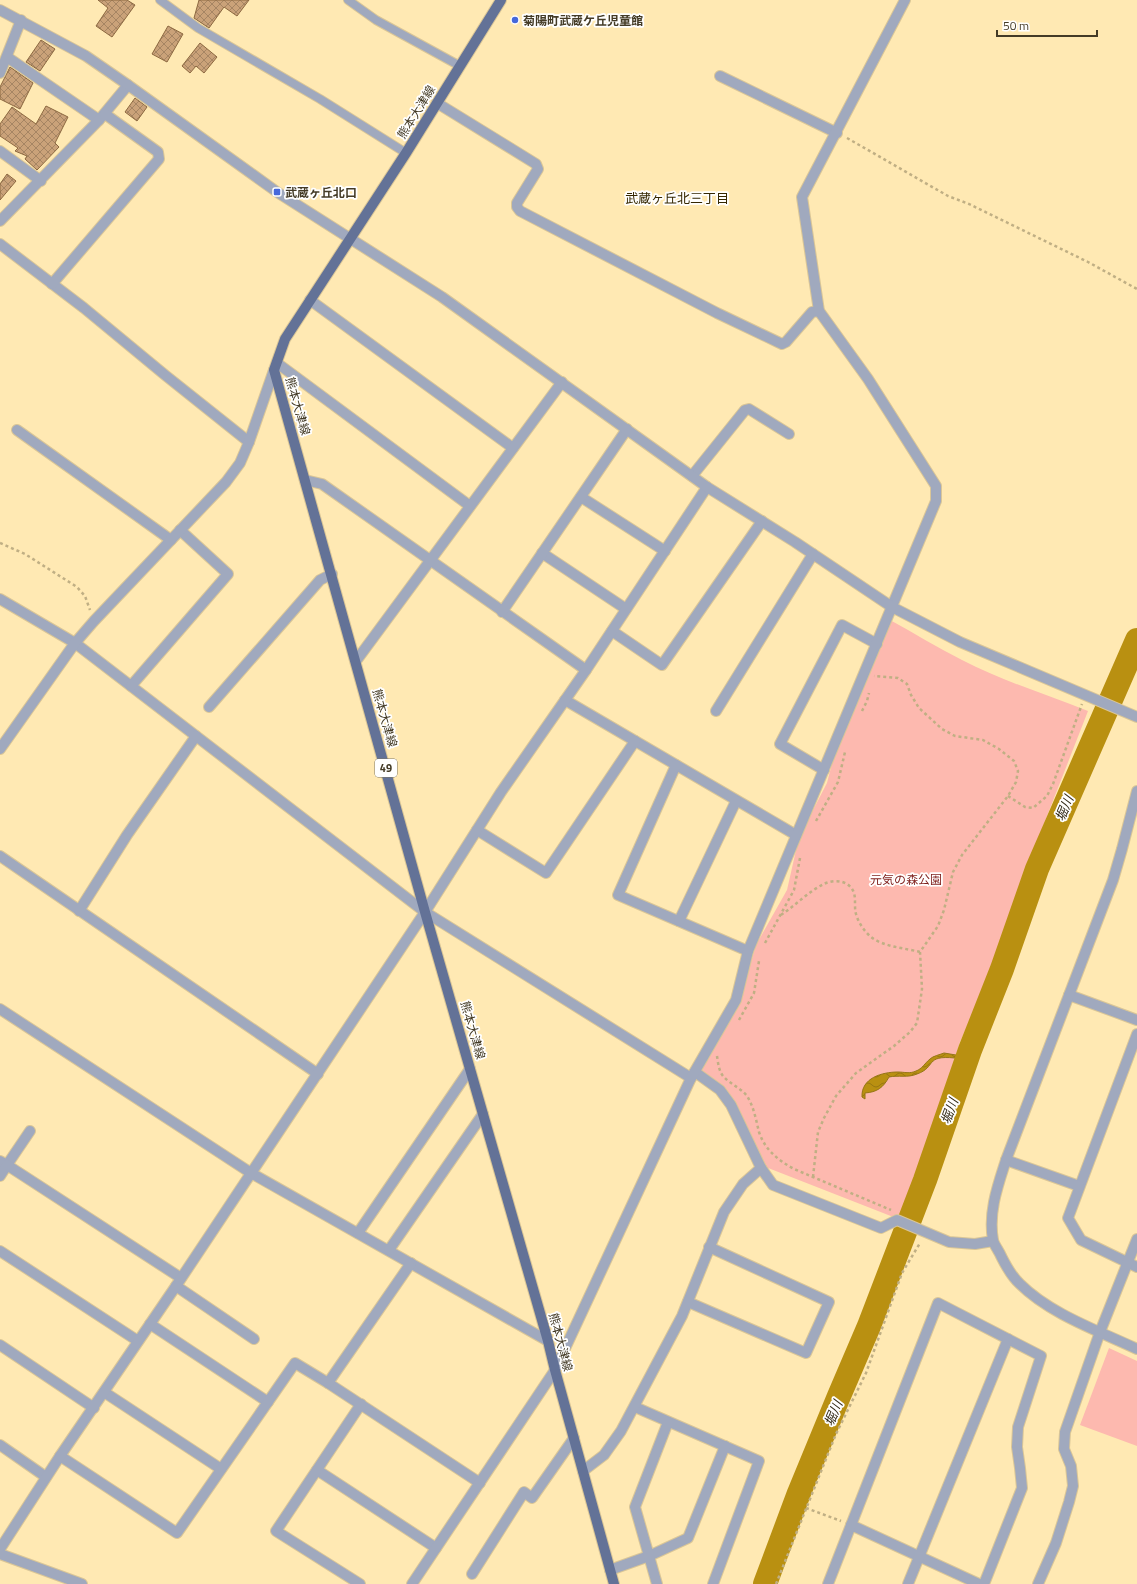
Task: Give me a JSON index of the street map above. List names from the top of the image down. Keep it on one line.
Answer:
{"streets":{"main road":["熊本大津線","49"]},"districts":["武蔵ヶ丘北三丁目"],"water":["堀川"],"parks":["元気の森公園"],"places":{"other":["菊陽町武蔵ケ丘児童館"],"transit":["武蔵ヶ丘北口"]},"scale_bar":"50 m"}
